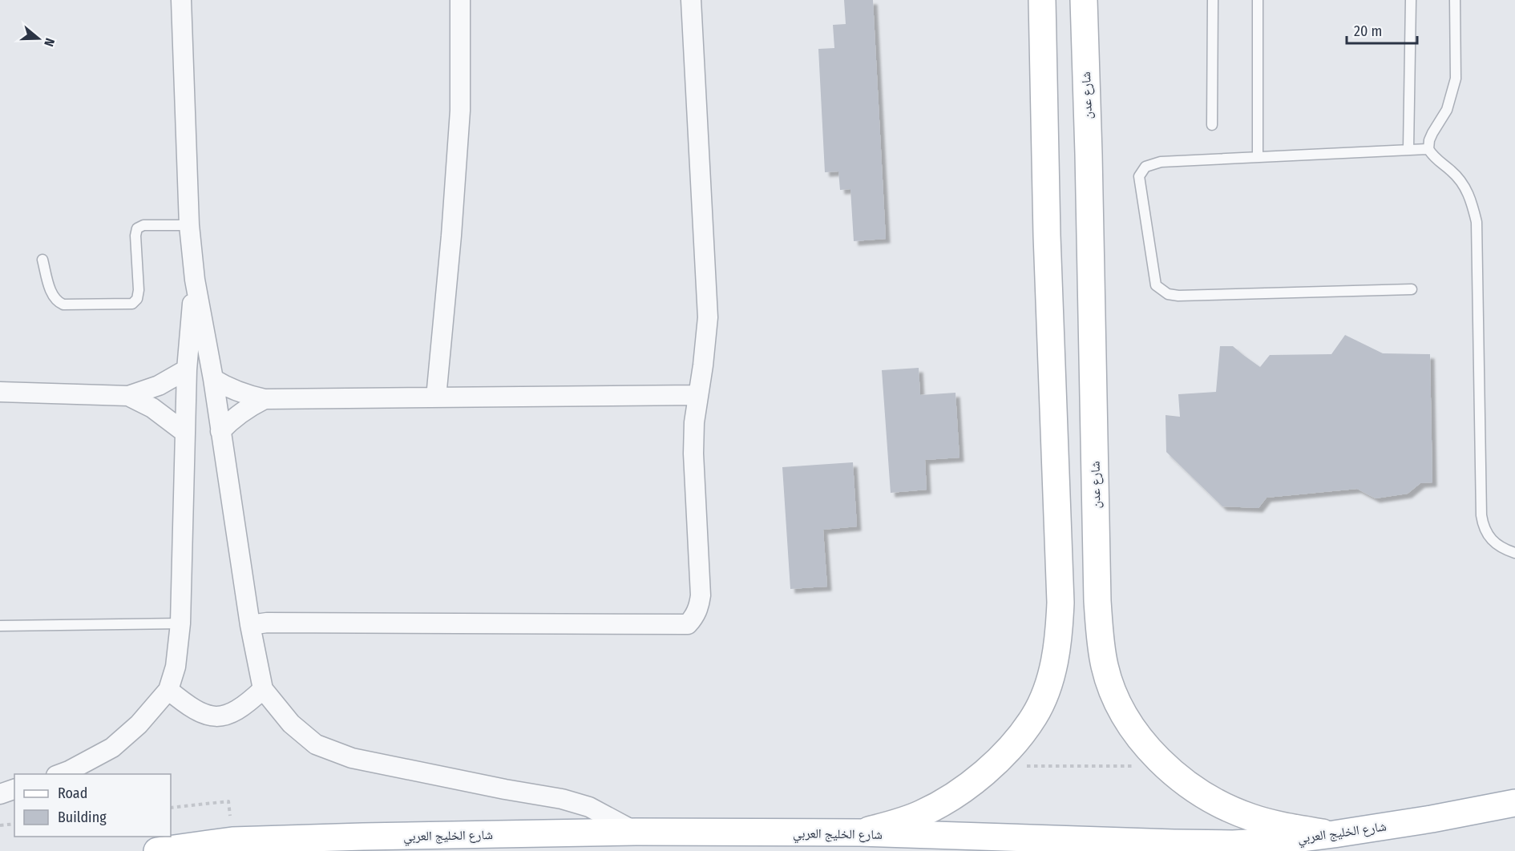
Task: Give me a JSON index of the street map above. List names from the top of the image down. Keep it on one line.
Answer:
{"streets":{"main road":["شارع عدن","شارع الخليج العربي"]},"crossings":[["شارع عدن","شارع الخليج العربي"]],"legend":["Road","Building"],"scale_bar":"20 m","north":"right"}
